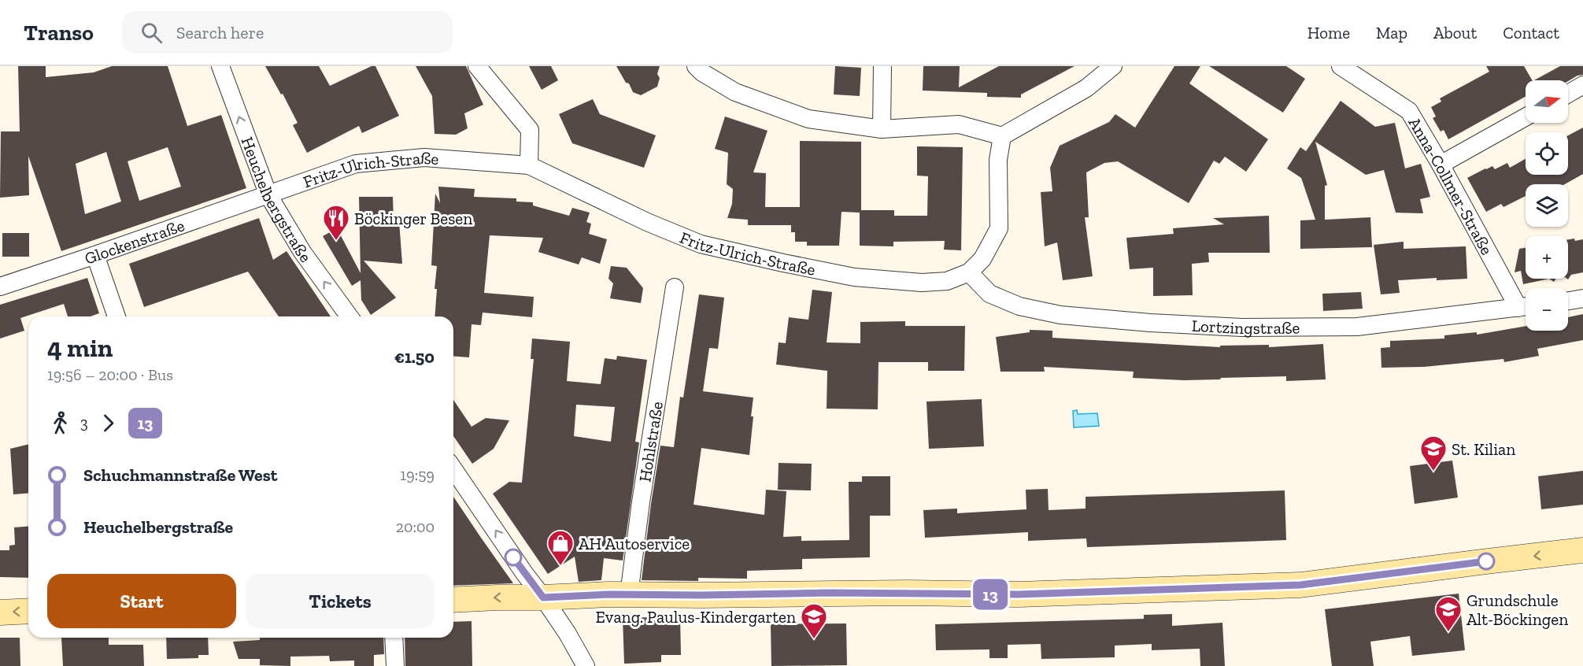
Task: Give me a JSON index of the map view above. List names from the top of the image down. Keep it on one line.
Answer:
{"streets":{"street":["Fritz-Ulrich-Straße","Anna-Collmer-Straße","Heuchelbergstraße","Glockenstraße","Lortzingstraße","Hohlstraße"]},"crossings":[["Fritz-Ulrich-Straße","Heuchelbergstraße"],["Fritz-Ulrich-Straße","Glockenstraße"],["Fritz-Ulrich-Straße","Lortzingstraße"],["Heuchelbergstraße","Glockenstraße"]],"one_way":["Heuchelbergstraße"],"places":{"restaurant":["Böckinger Besen"],"school or university":["St. Kilian","Grundschule Alt-Böckingen","Evang. Paulus-Kindergarten"],"shop":["AH Autoservice"]},"lines":["bus line 13"],"north":"right","page":{"header":"Transo","search":"Search here","nav":["Home","Map","About","Contact"],"on_map":"13","map_buttons":["+","−"],"heading":["4 min","19:56 – 20:00 · Bus","€1.50"],"legs":["3","13"],"list":[{"name":"Schuchmannstraße West","value":"19:59"},{"name":"Heuchelbergstraße","value":"20:00"}],"buttons":["Start","Tickets"]}}
